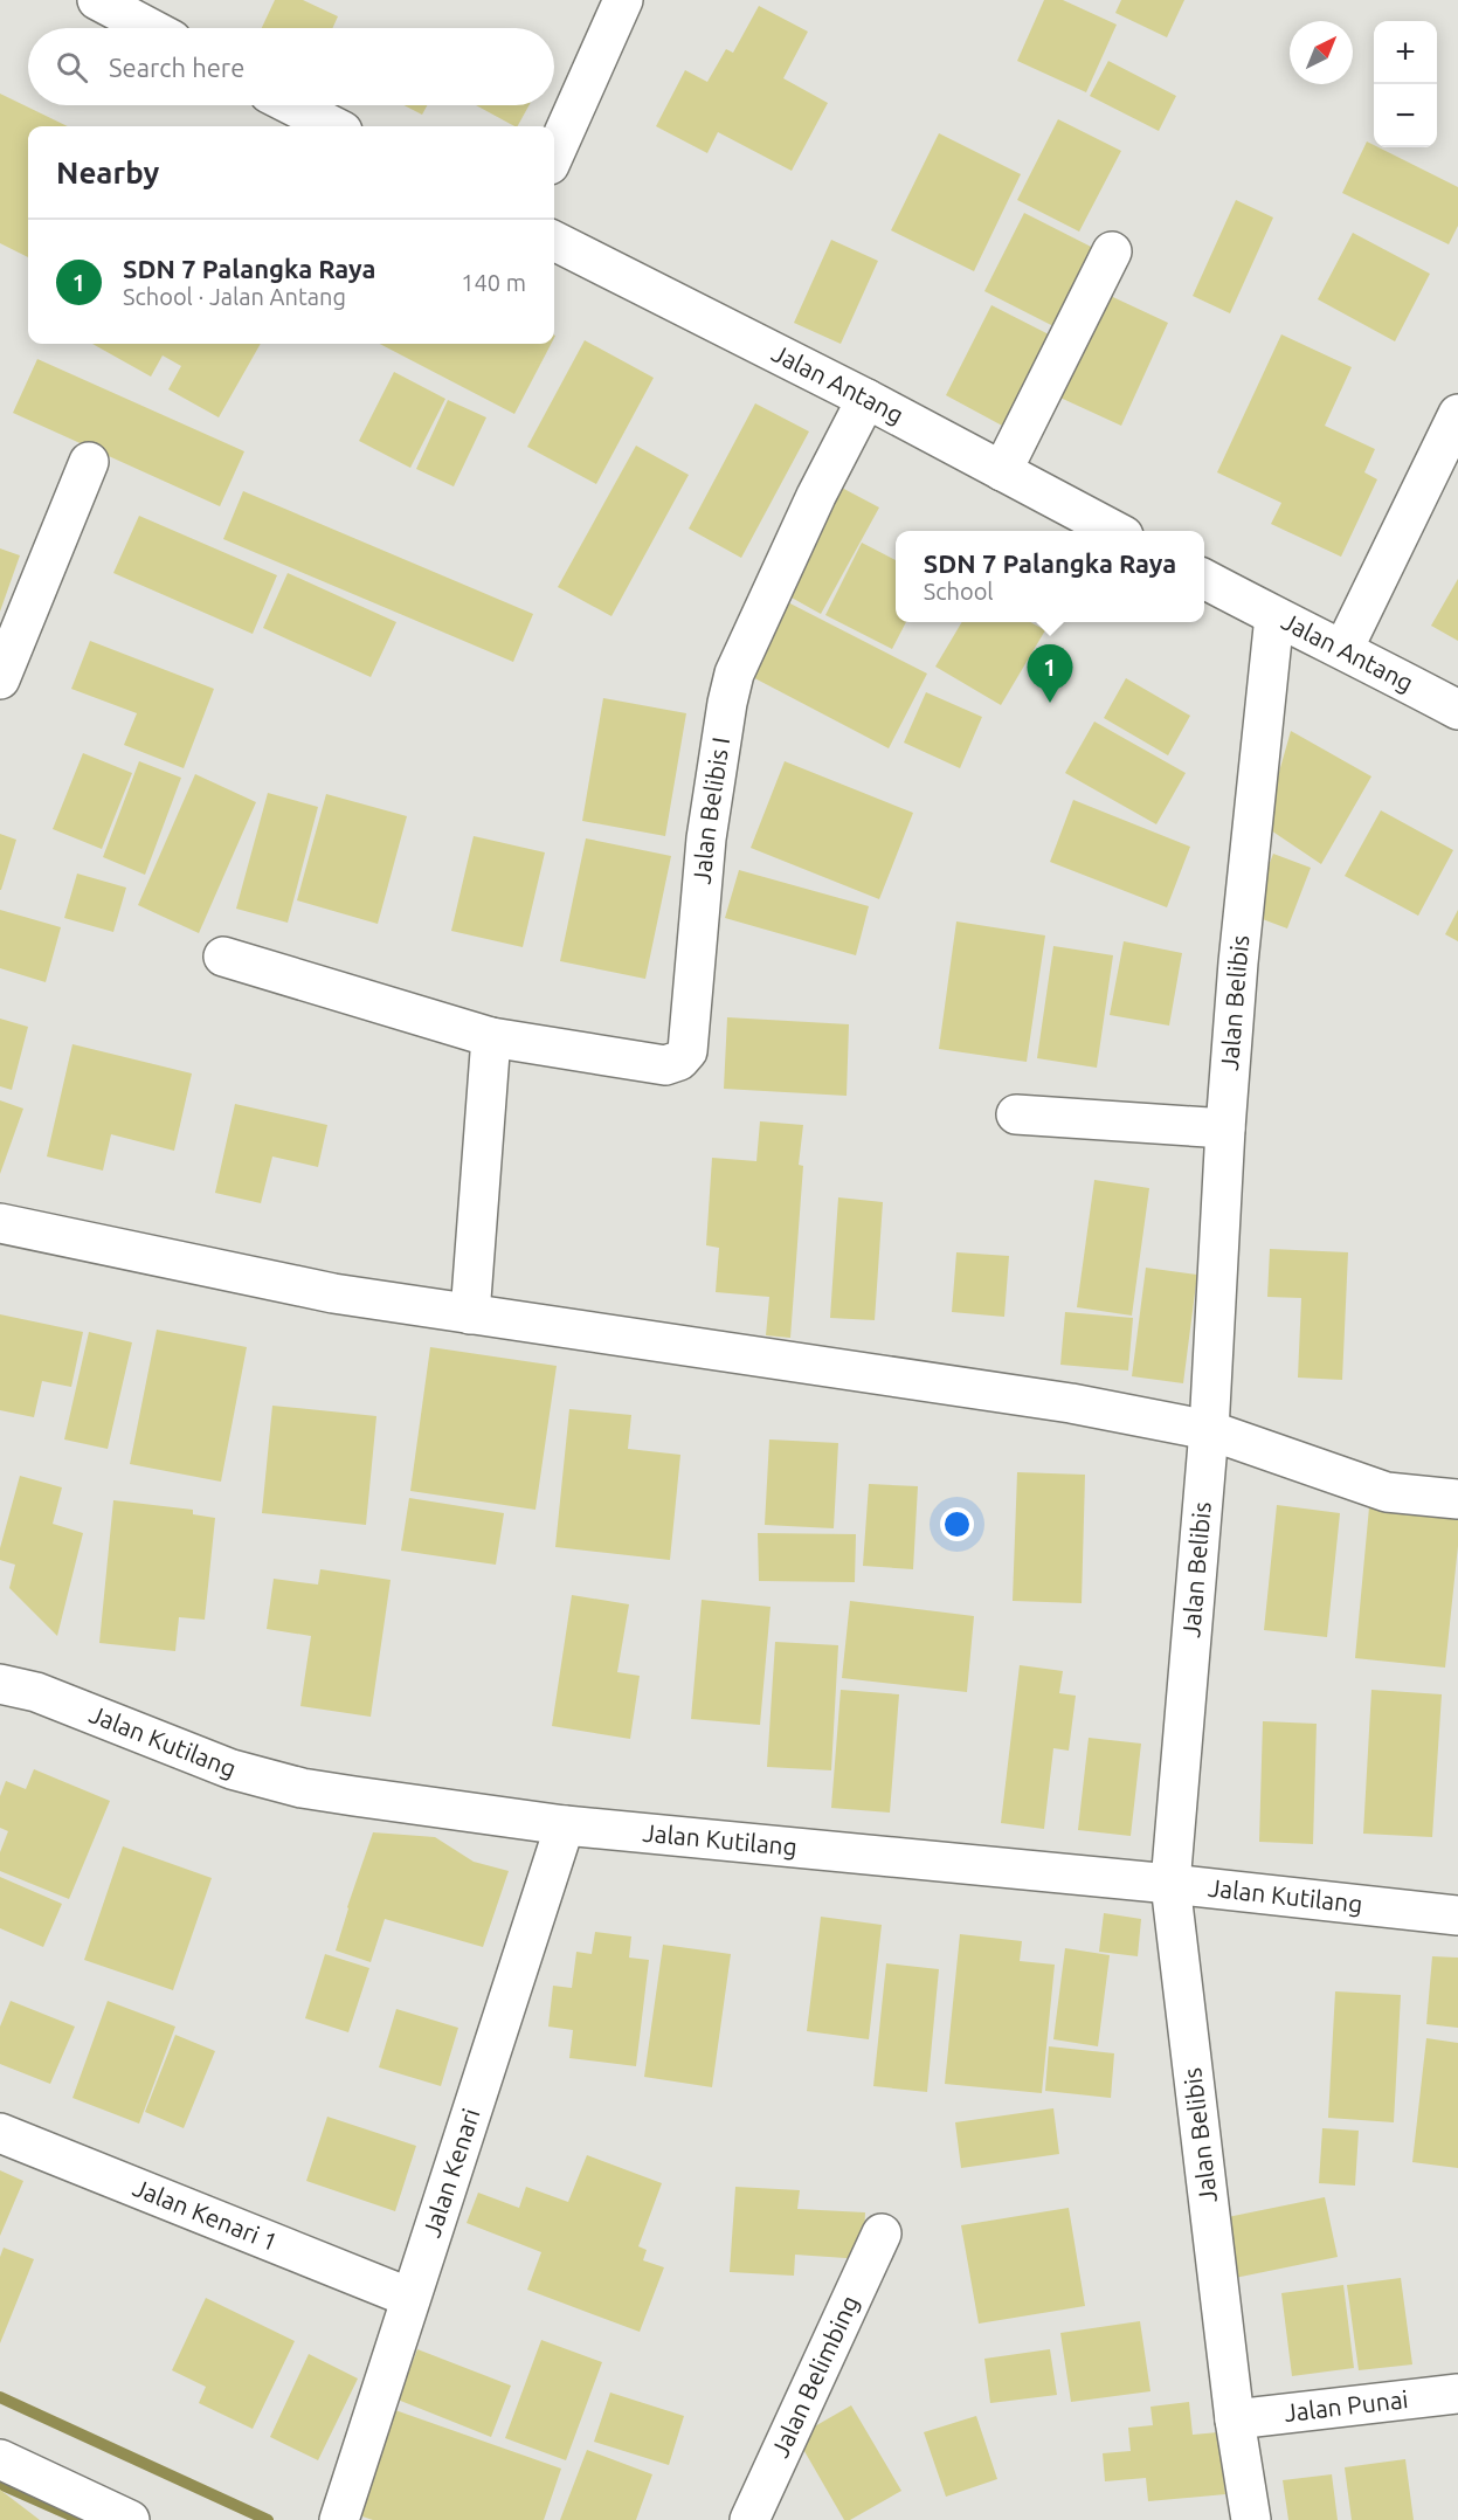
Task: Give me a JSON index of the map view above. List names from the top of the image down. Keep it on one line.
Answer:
{"streets":{"street":["Jalan Antang","Jalan Belibis I","Jalan Belibis","Jalan Kutilang","Jalan Kenari","Jalan Kenari 1","Jalan Belimbing","Jalan Punai"]},"crossings":[["Jalan Antang","Jalan Belibis I"],["Jalan Antang","Jalan Belibis"],["Jalan Belibis","Jalan Kutilang"],["Jalan Belibis","Jalan Punai"],["Jalan Kutilang","Jalan Kenari"],["Jalan Kenari","Jalan Kenari 1"]],"north":"top right","page":{"map_buttons":["+","−"],"search":"Search here","heading":"Nearby","list":[{"mark":"1","name":"SDN 7 Palangka Raya","note":"School · Jalan Antang","value":"140 m"}],"popup":["SDN 7 Palangka Raya","School"],"pins":"1"}}
